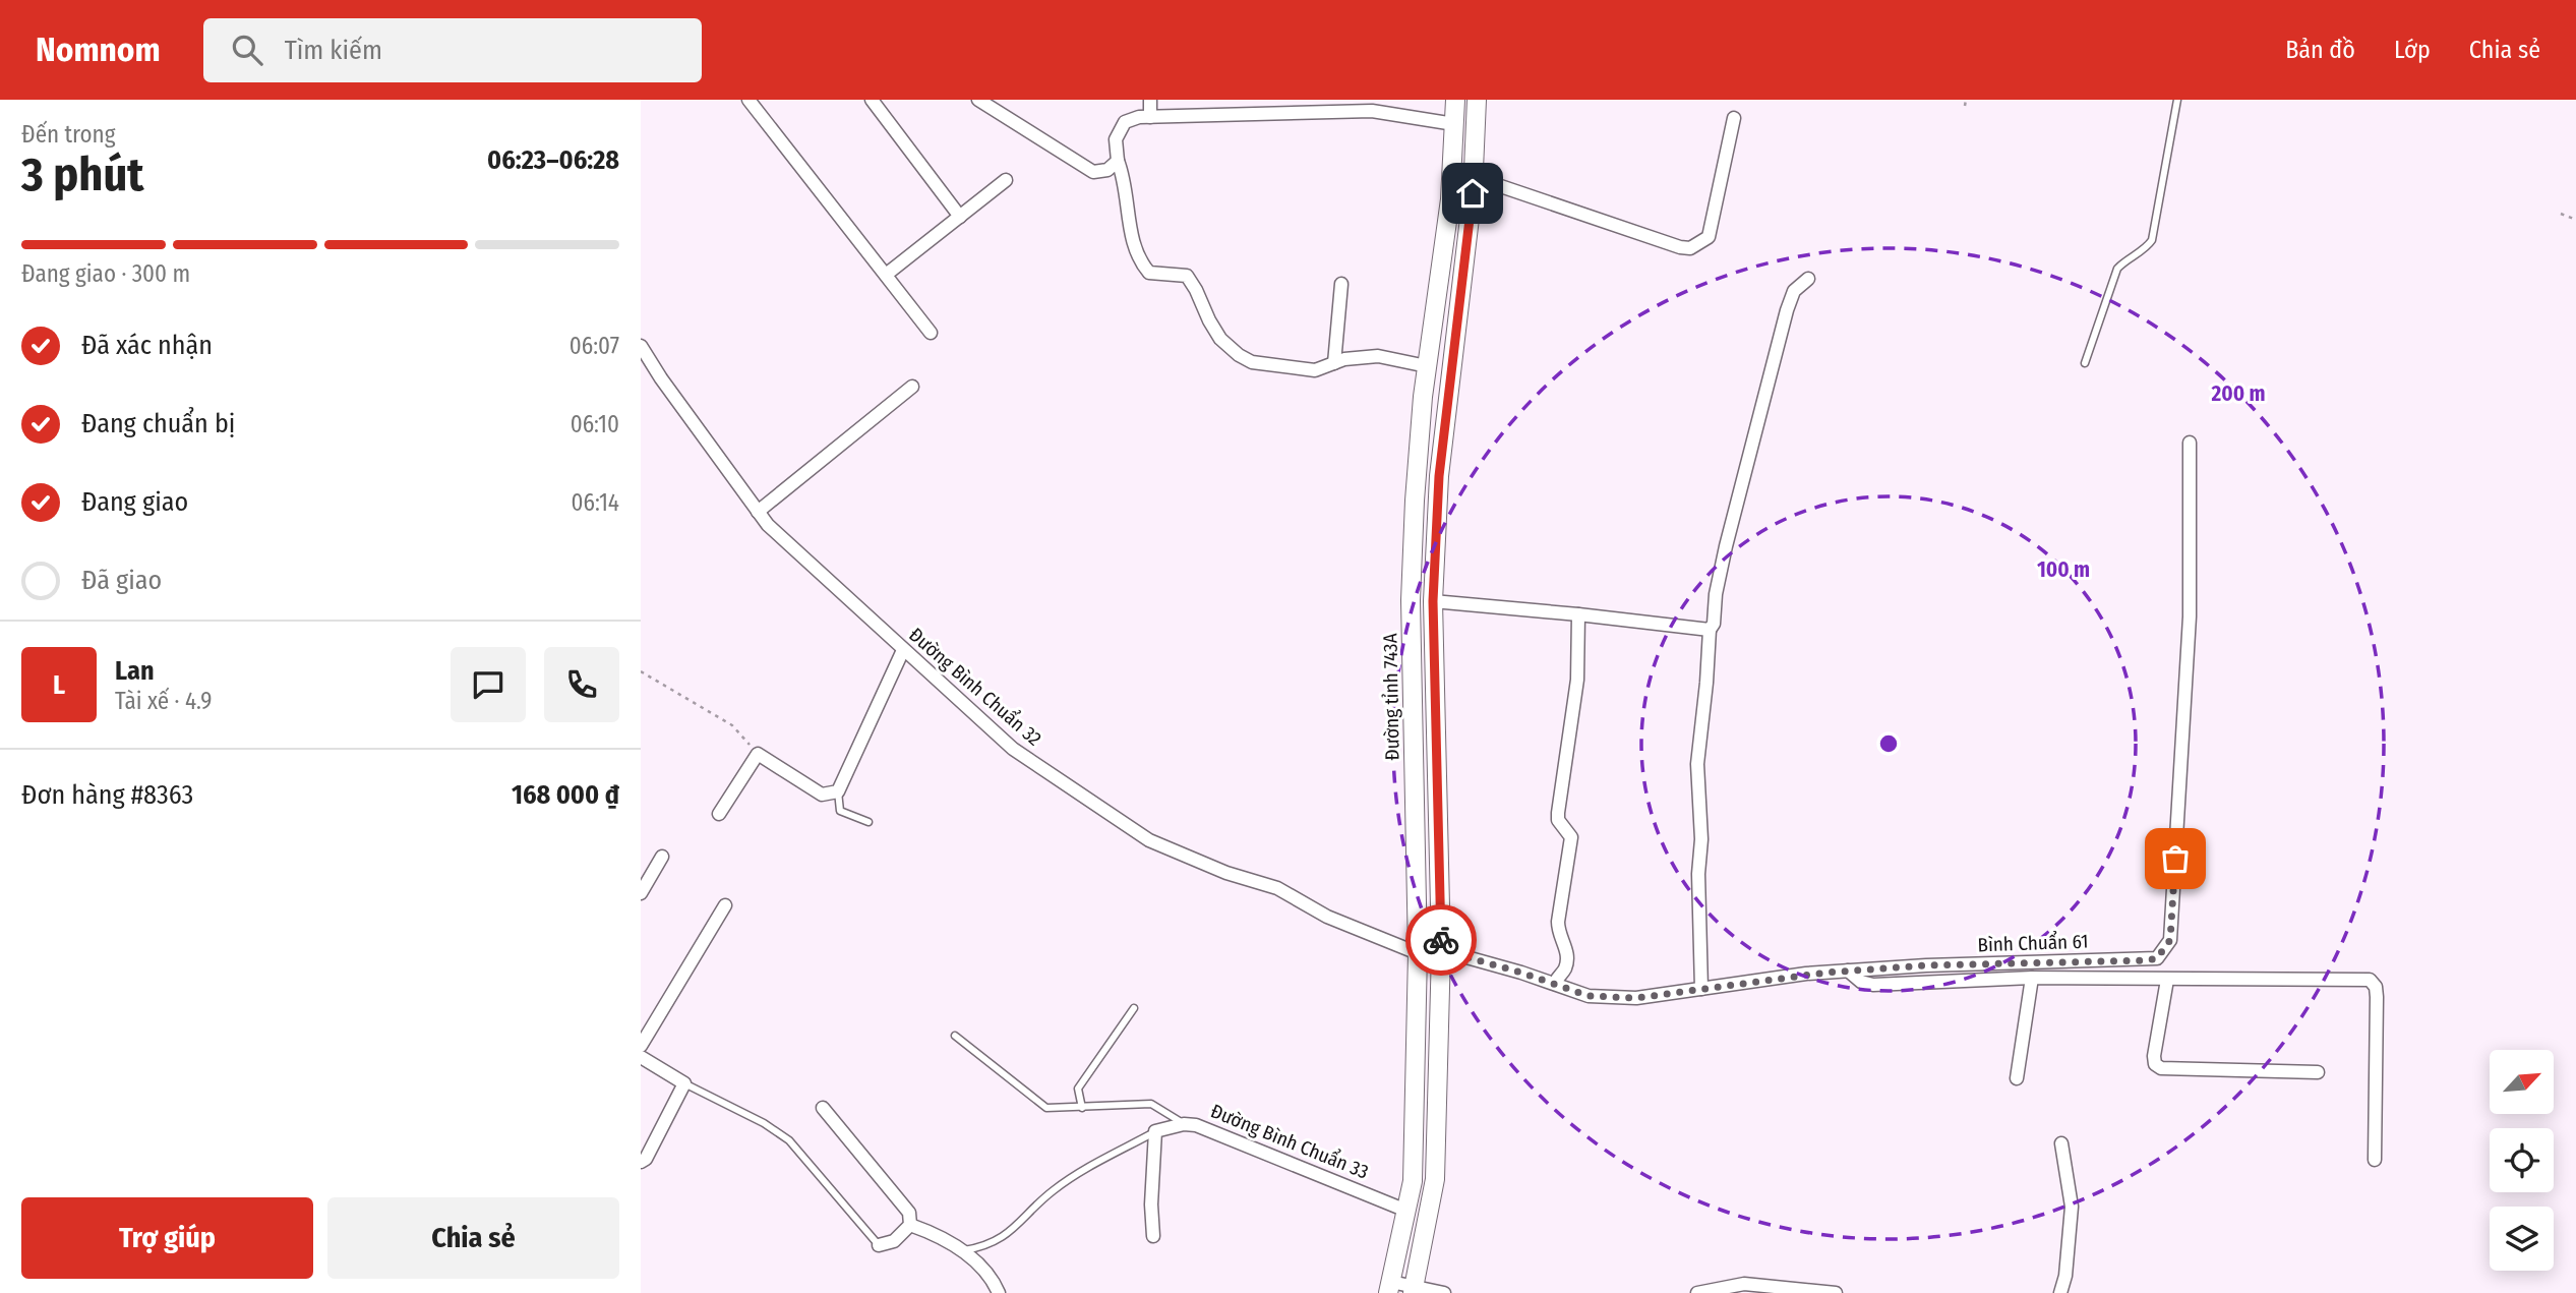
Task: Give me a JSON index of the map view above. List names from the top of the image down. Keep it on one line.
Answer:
{"streets":{"main road":["Đường tỉnh 743A"],"street":["Đường Bình Chuẩn 32","Bình Chuẩn 61","Đường Bình Chuẩn 33"]},"crossings":[["Đường Bình Chuẩn 32","Đường tỉnh 743A"],["Đường tỉnh 743A","Đường Bình Chuẩn 33"]],"north":"top right","page":{"header":"Nomnom","search":"Tìm kiếm","nav":["Bản đồ","Lớp","Chia sẻ"],"heading":["3 phút","Đến trong","06:23–06:28"],"panel":["Lan","Tài xế · 4.9","Đơn hàng #8363","168 000 ₫"],"bar":"Đang giao · 300 m","list":[["Đã xác nhận","06:07"],["Đang chuẩn bị","06:10"],["Đang giao","06:14"],"Đã giao"],"round":"L","buttons":["Trợ giúp","Chia sẻ"]},"rings":["200 m","100 m"]}
